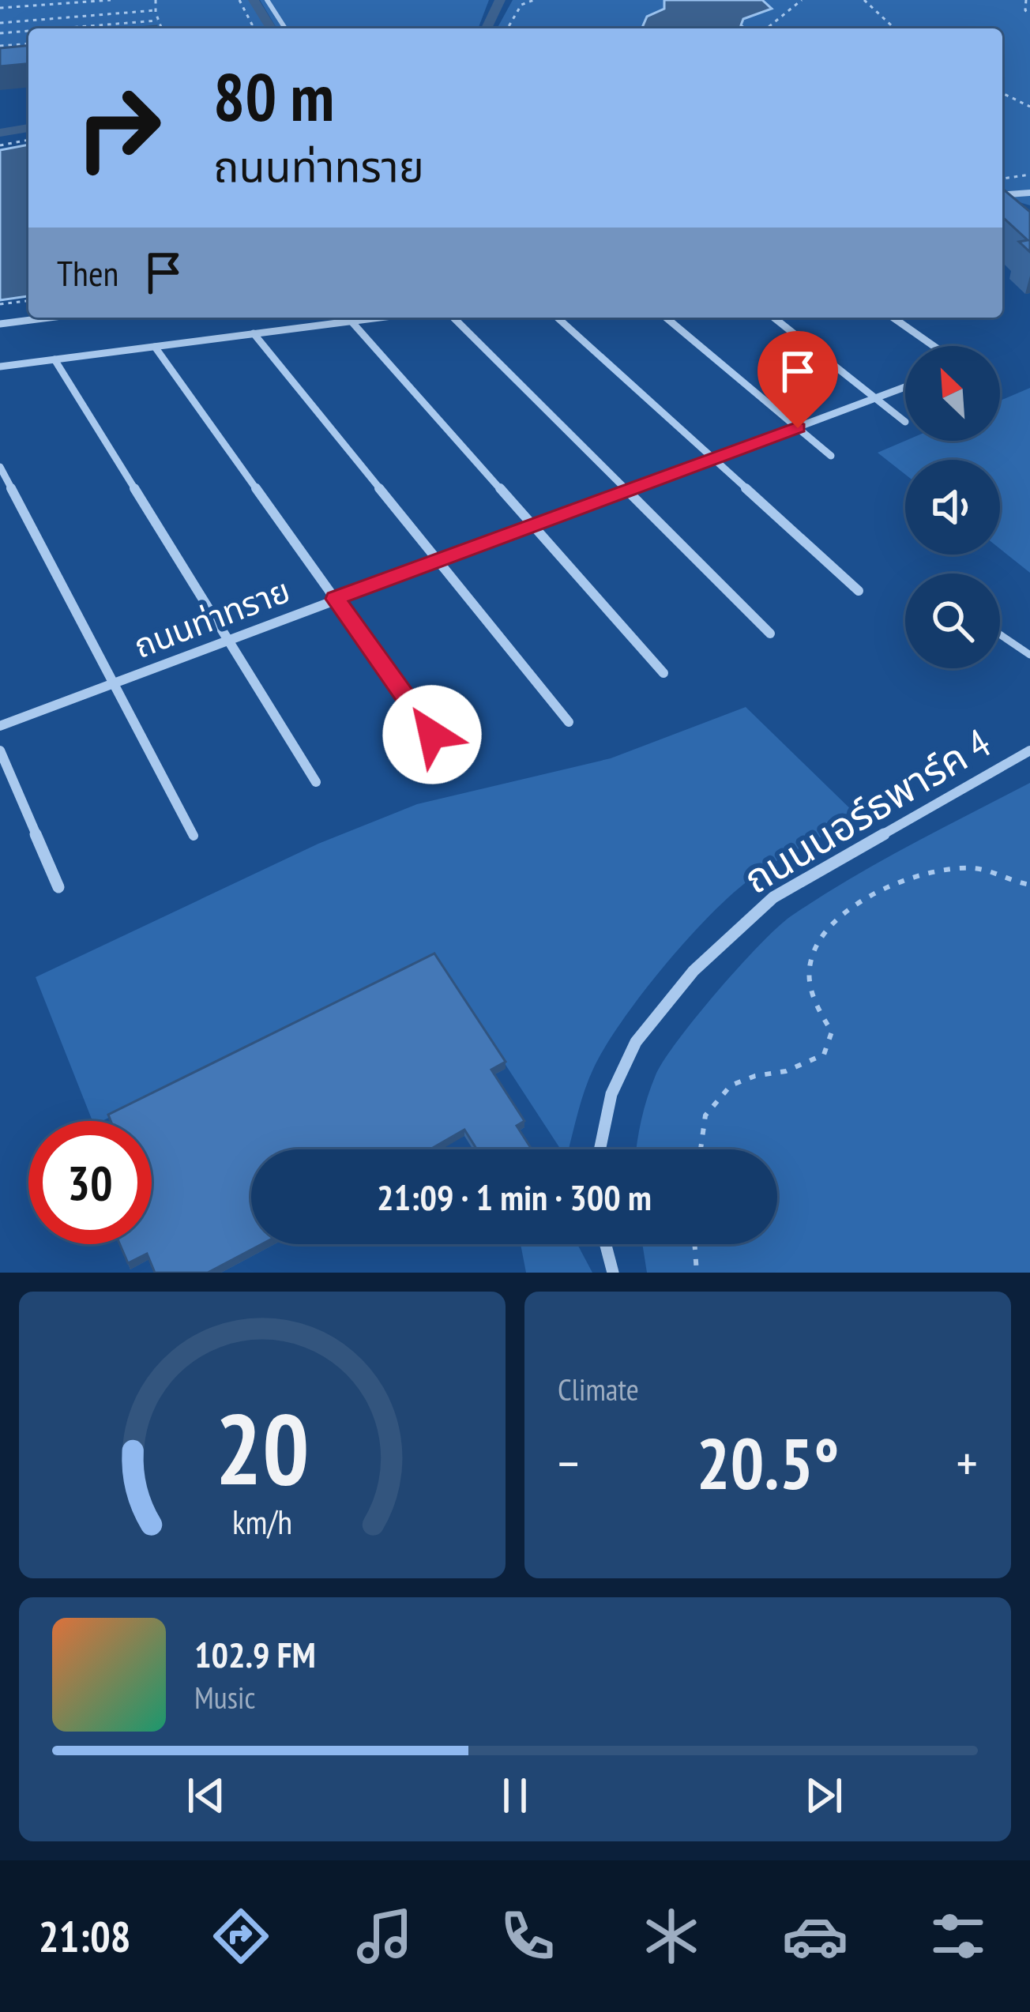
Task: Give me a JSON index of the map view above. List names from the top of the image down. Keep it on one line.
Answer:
{"streets":{"street":["ถนนท่าทราย","ถนนนอร์ธพาร์ค 4"]},"north":"top left","page":{"turn":["80 m","ถนนท่าทราย"],"then":"Then","limit":"30","trip":"21:09 · 1 min · 300 m","tile":"Climate","heat":["−","20.5°","+"],"song":["102.9 FM","Music"],"tabs":"21:08","gauge":["20","km/h"]}}
